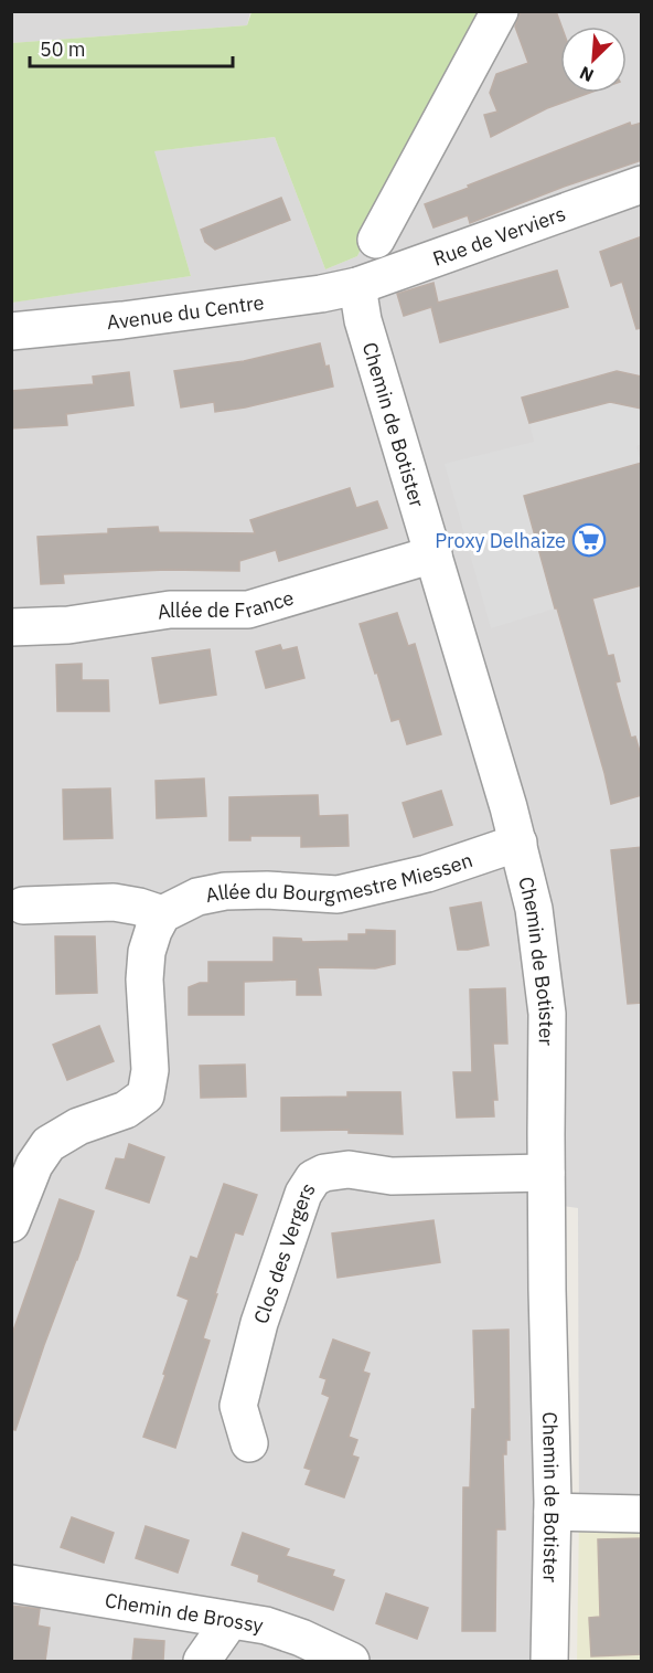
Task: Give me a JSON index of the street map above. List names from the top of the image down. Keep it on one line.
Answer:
{"streets":{"street":["Rue de Verviers","Avenue du Centre","Chemin de Botister","Allée de France","Allée du Bourgmestre Miessen","Clos des Vergers","Chemin de Brossy"]},"crossings":[["Rue de Verviers","Avenue du Centre"],["Rue de Verviers","Chemin de Botister"],["Avenue du Centre","Chemin de Botister"],["Chemin de Botister","Allée de France"],["Chemin de Botister","Allée du Bourgmestre Miessen"],["Chemin de Botister","Clos des Vergers"]],"places":{"supermarket":["Proxy Delhaize"]},"scale_bar":"50 m","north":"bottom left"}
